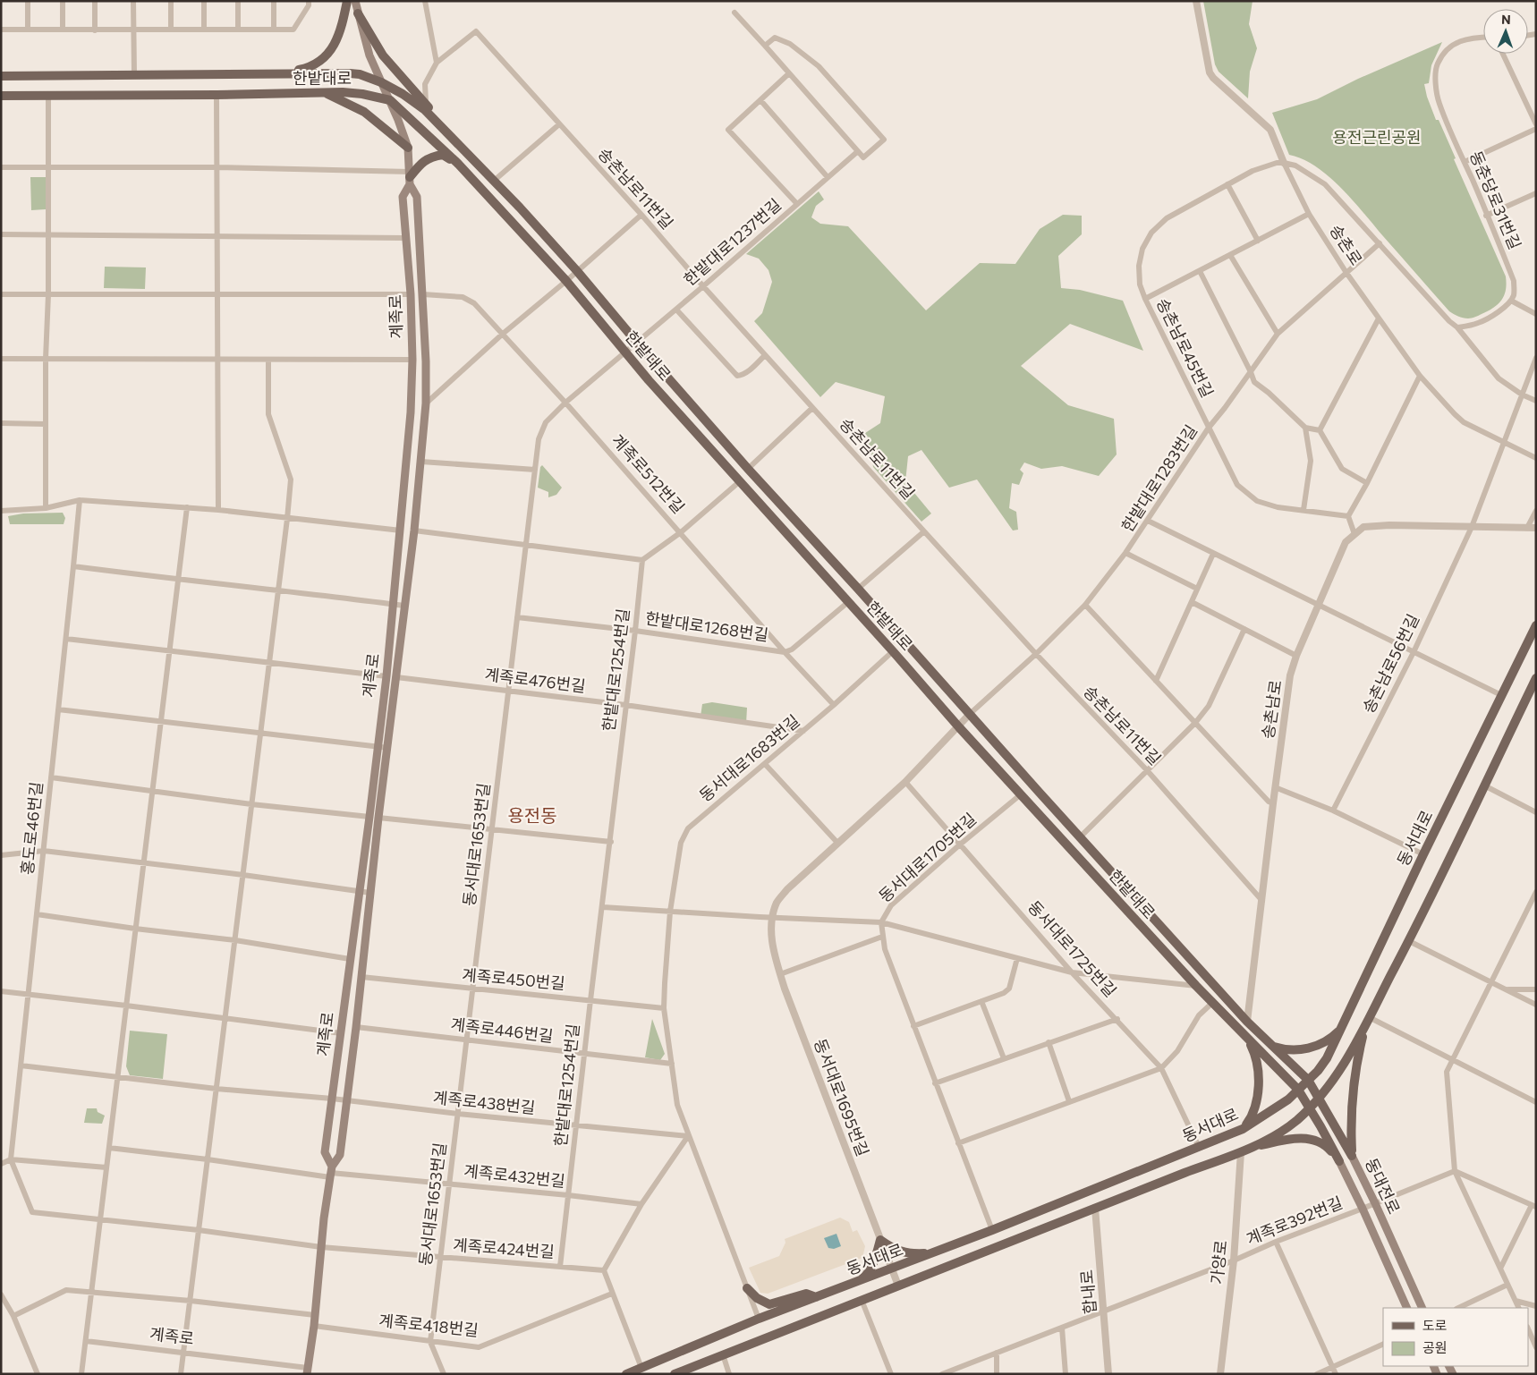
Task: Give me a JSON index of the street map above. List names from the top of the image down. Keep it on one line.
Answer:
{"streets":{"main road":["한밭대로","계족로","동서대로","동대전로"],"street":["송촌남로11번길","동춘당로31번길","한밭대로1237번길","송촌로","송촌남로45번길","계족로512번길","한밭대로1283번길","한밭대로1268번길","송촌남로56번길","한밭대로1254번길","계족로476번길","송촌남로","동서대로1683번길","홍도로46번길","동서대로1653번길","동서대로1705번길","동서대로1725번길","계족로450번길","계족로446번길","동서대로1695번길","계족로438번길","계족로432번길","계족로392번길","계족로424번길","가양로","합내로","계족로418번길"]},"crossings":[["한밭대로","한밭대로1237번길"],["한밭대로","계족로"],["한밭대로","한밭대로1283번길"],["한밭대로","한밭대로1268번길"],["한밭대로","송촌남로"],["한밭대로","동서대로1683번길"],["한밭대로","동서대로"],["한밭대로","동서대로1653번길"],["한밭대로","동서대로1705번길"],["한밭대로","동서대로1695번길"],["한밭대로","동대전로"],["송촌남로11번길","한밭대로1237번길"],["송촌남로11번길","한밭대로1283번길"],["송촌남로11번길","송촌남로"],["한밭대로1237번길","동서대로1653번길"],["송촌로","송촌남로45번길"],["송촌로","한밭대로1283번길"],["계족로","계족로512번길"],["계족로","계족로476번길"],["계족로","계족로450번길"],["계족로","계족로446번길"],["계족로","계족로438번길"],["계족로","계족로432번길"],["계족로","계족로424번길"],["계족로","계족로418번길"],["송촌남로45번길","한밭대로1283번길"],["계족로512번길","한밭대로1268번길"],["계족로512번길","동서대로1683번길"],["계족로512번길","동서대로1653번길"],["한밭대로1283번길","동서대로1695번길"],["한밭대로1268번길","한밭대로1254번길"],["한밭대로1268번길","동서대로1653번길"],["한밭대로1254번길","계족로476번길"],["한밭대로1254번길","계족로450번길"],["한밭대로1254번길","계족로446번길"],["한밭대로1254번길","계족로438번길"],["한밭대로1254번길","계족로432번길"],["한밭대로1254번길","계족로424번길"],["계족로476번길","동서대로1683번길"],["계족로476번길","동서대로1653번길"],["동서대로1683번길","동서대로"],["동서대로1683번길","계족로450번길"],["동서대로1683번길","계족로446번길"],["동서대로1683번길","계족로438번길"],["홍도로46번길","계족로438번길"],["홍도로46번길","계족로424번길"],["동서대로","동서대로1725번길"],["동서대로","동서대로1695번길"],["동서대로","동대전로"],["동서대로","가양로"],["동서대로","합내로"],["동서대로1653번길","계족로450번길"],["동서대로1653번길","계족로446번길"],["동서대로1653번길","계족로438번길"],["동서대로1653번길","계족로432번길"],["동서대로1653번길","계족로424번길"],["동서대로1653번길","계족로418번길"],["동서대로1705번길","동서대로1725번길"],["동서대로1725번길","동서대로1695번길"],["동대전로","계족로392번길"],["계족로392번길","가양로"],["계족로392번길","합내로"]],"districts":["용전동"],"parks":["용전근린공원"],"legend":["도로","공원"],"north":"top"}
